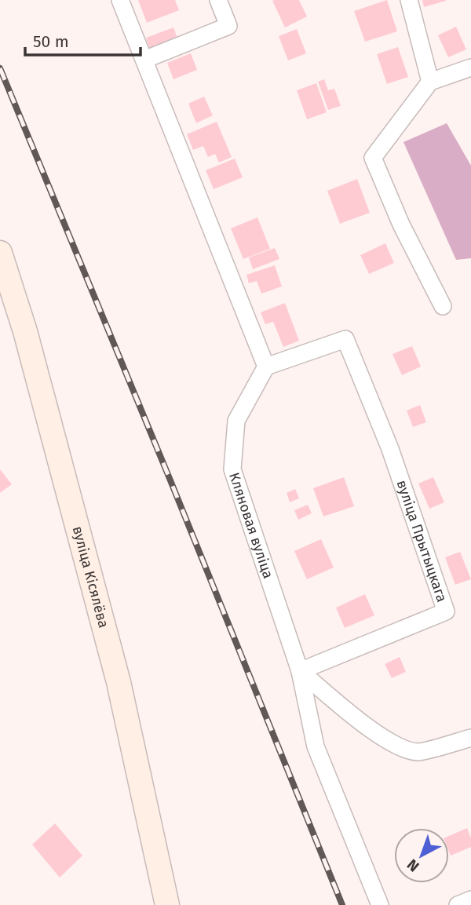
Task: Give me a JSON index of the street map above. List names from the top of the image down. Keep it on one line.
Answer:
{"streets":{"street":["Кляновая вуліца","вуліца Прытыцкага","вуліца Кісялёва"]},"crossings":[["Кляновая вуліца","вуліца Прытыцкага"]],"scale_bar":"50 m","north":"bottom left"}
